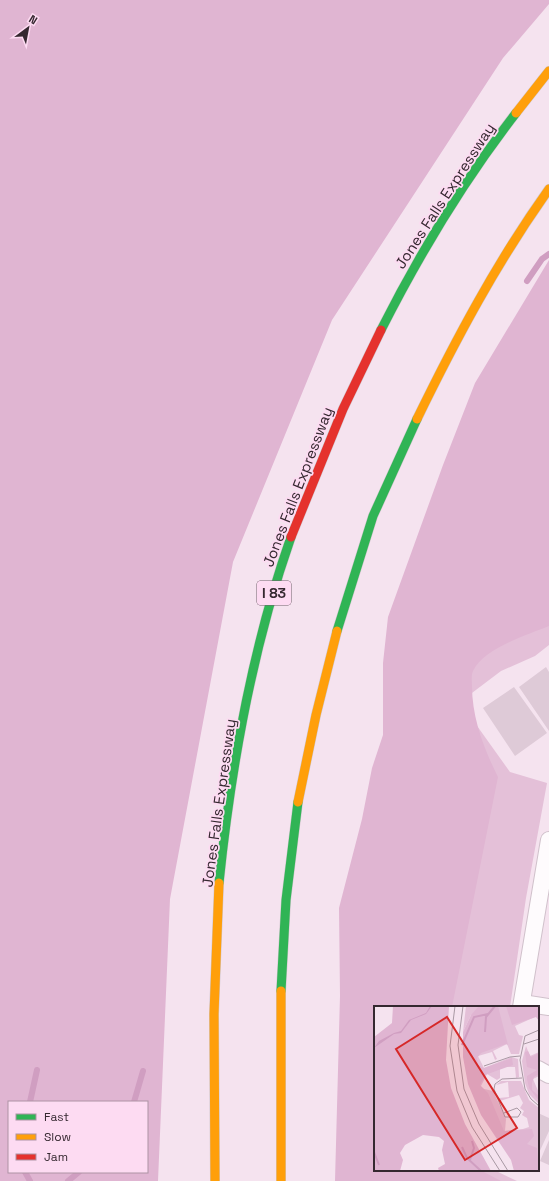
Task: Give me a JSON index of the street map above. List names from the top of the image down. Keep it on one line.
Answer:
{"streets":{"highway":["Jones Falls Expressway","I 83"]},"legend":["Fast","Slow","Jam"],"north":"top right"}
